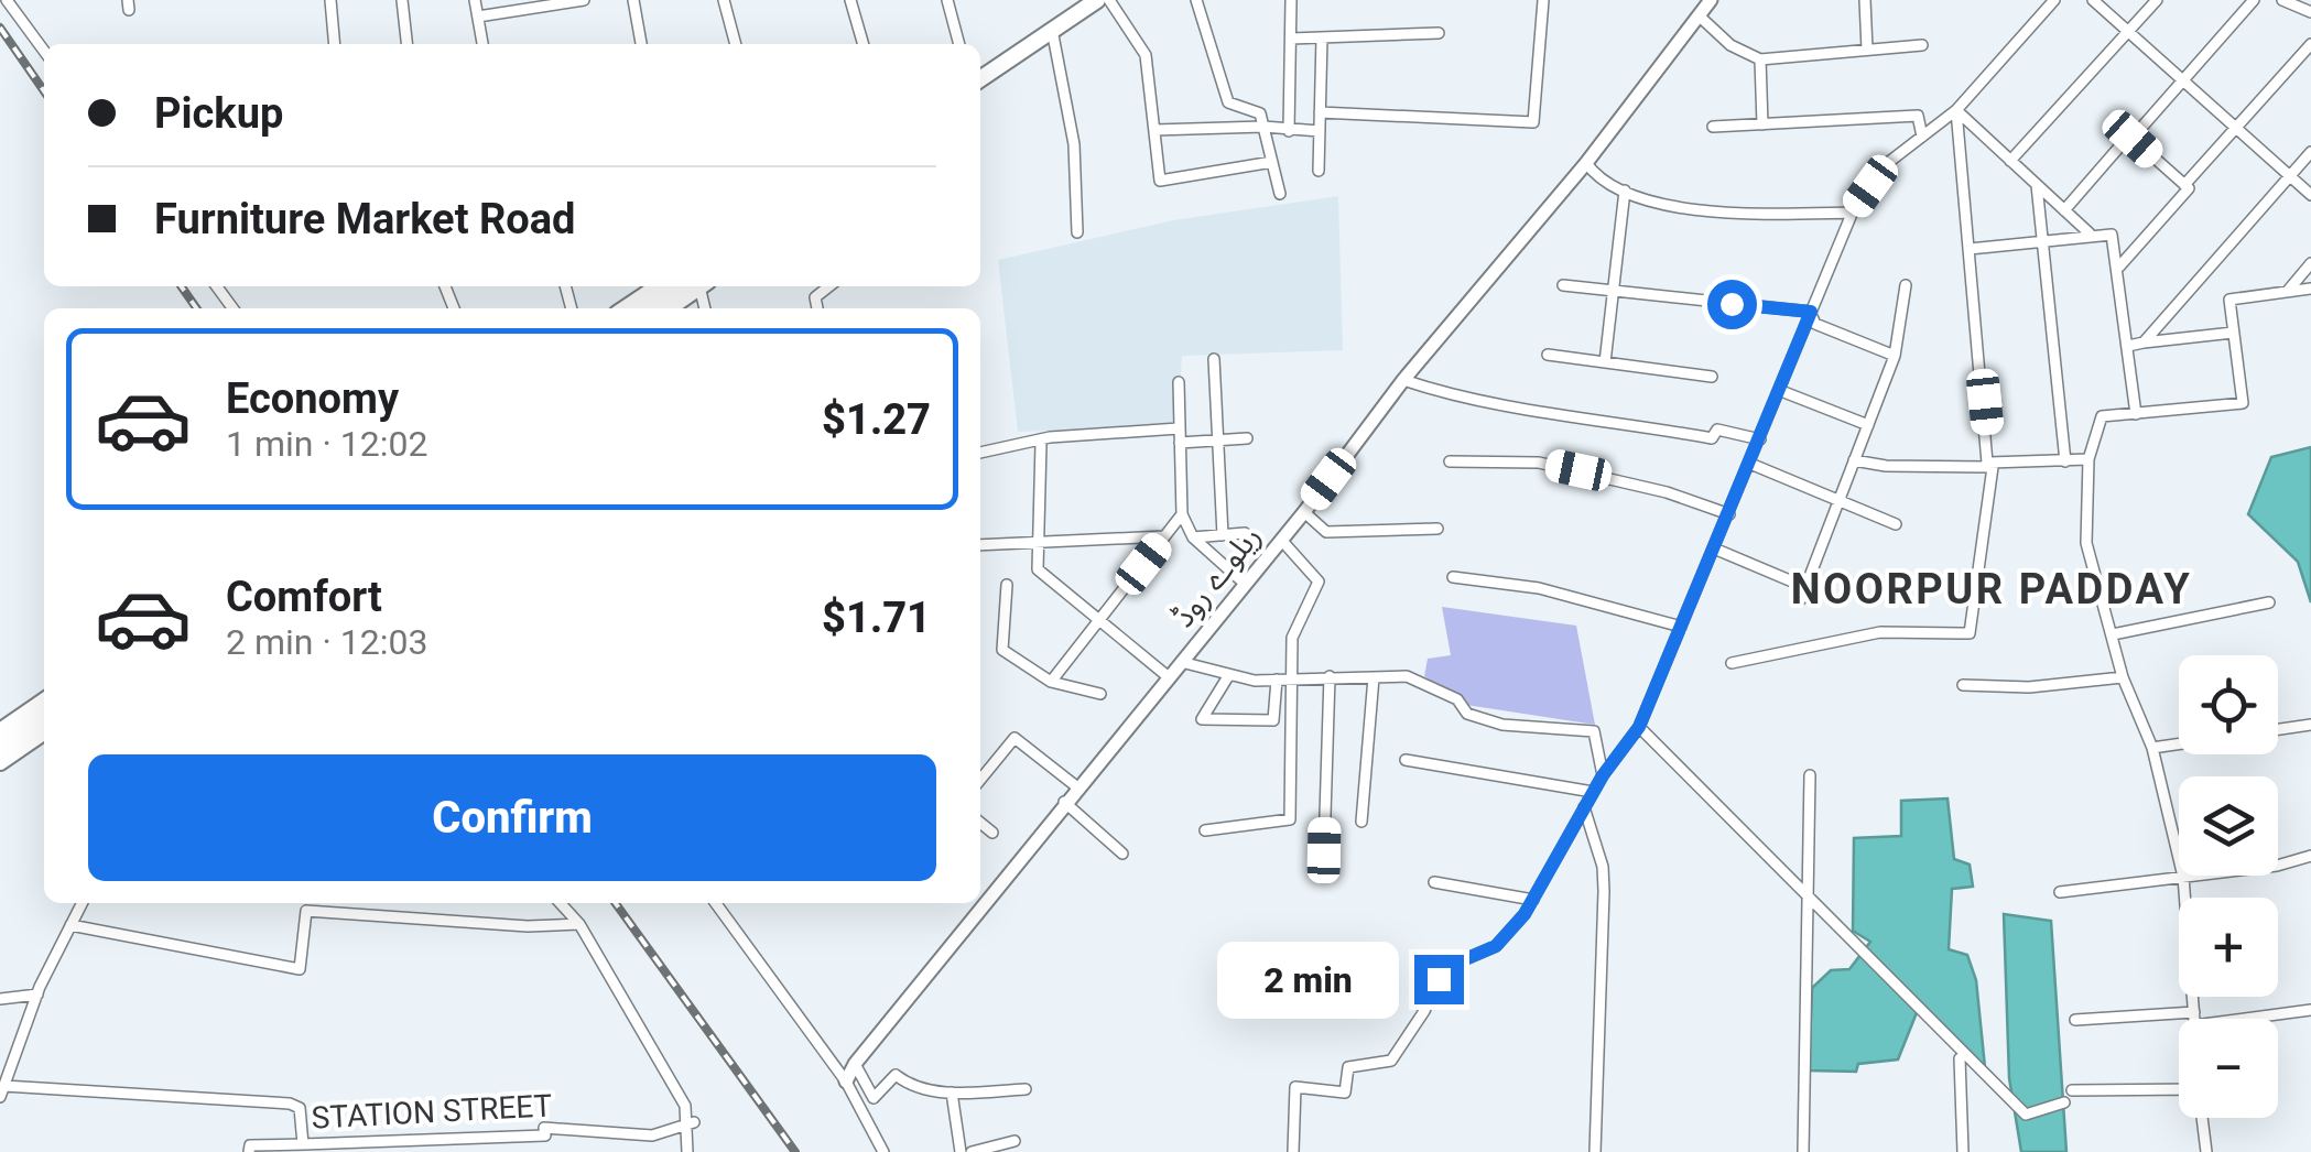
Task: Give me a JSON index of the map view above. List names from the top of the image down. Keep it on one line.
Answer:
{"streets":{"street":["ریلوے روڈ","STATION STREET"]},"districts":["NOORPUR PADDAY"],"page":{"banner":["Pickup","Furniture Market Road"],"list":[{"name":"Economy","note":"1 min · 12:02","value":"$1.27"},{"name":"Comfort","note":"2 min · 12:03","value":"$1.71"}],"map_buttons":["+","−"],"buttons":"Confirm","bubble":"2 min"}}
